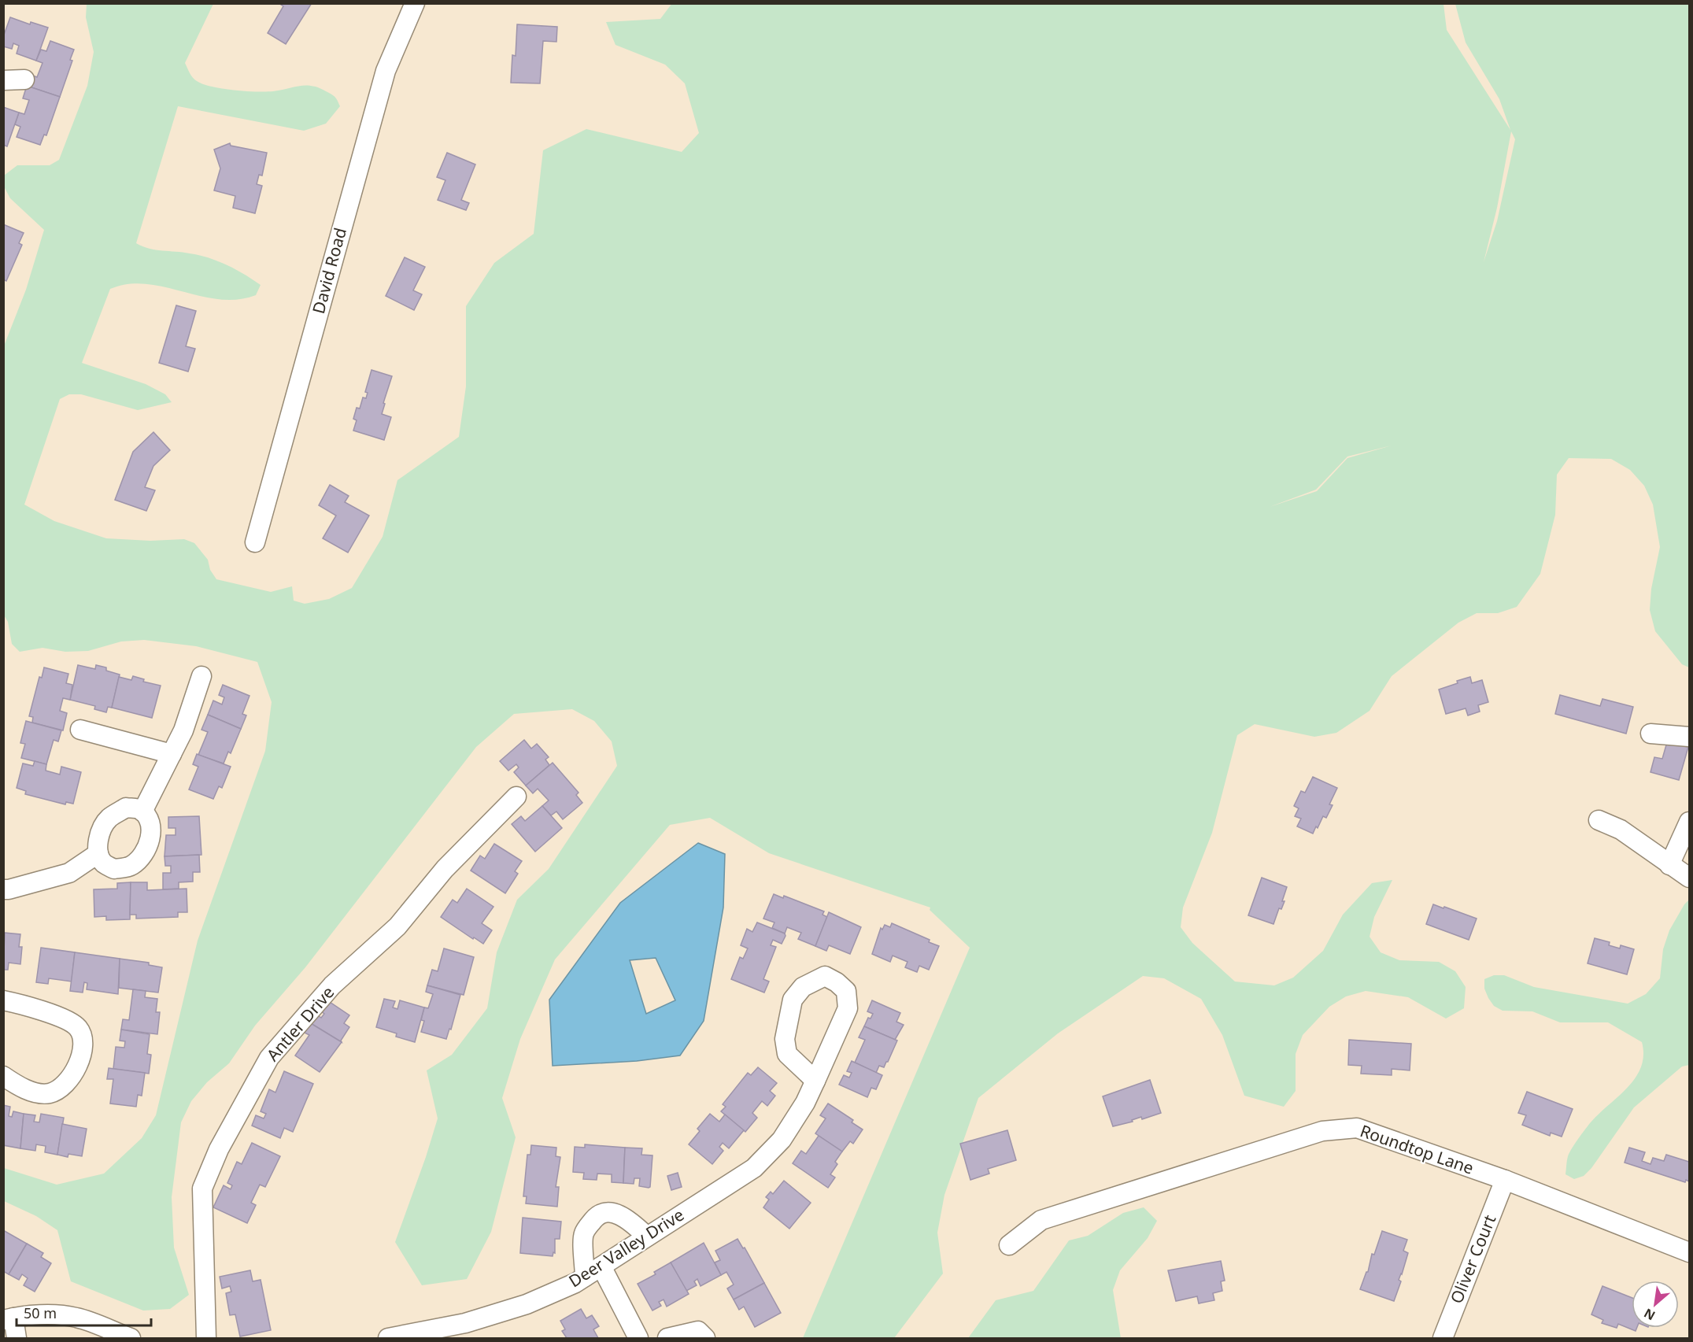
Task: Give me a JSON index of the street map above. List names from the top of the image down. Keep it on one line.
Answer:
{"streets":{"street":["David Road","Antler Drive","Roundtop Lane","Deer Valley Drive","Oliver Court"]},"crossings":[["Roundtop Lane","Oliver Court"]],"scale_bar":"50 m","north":"bottom left"}
